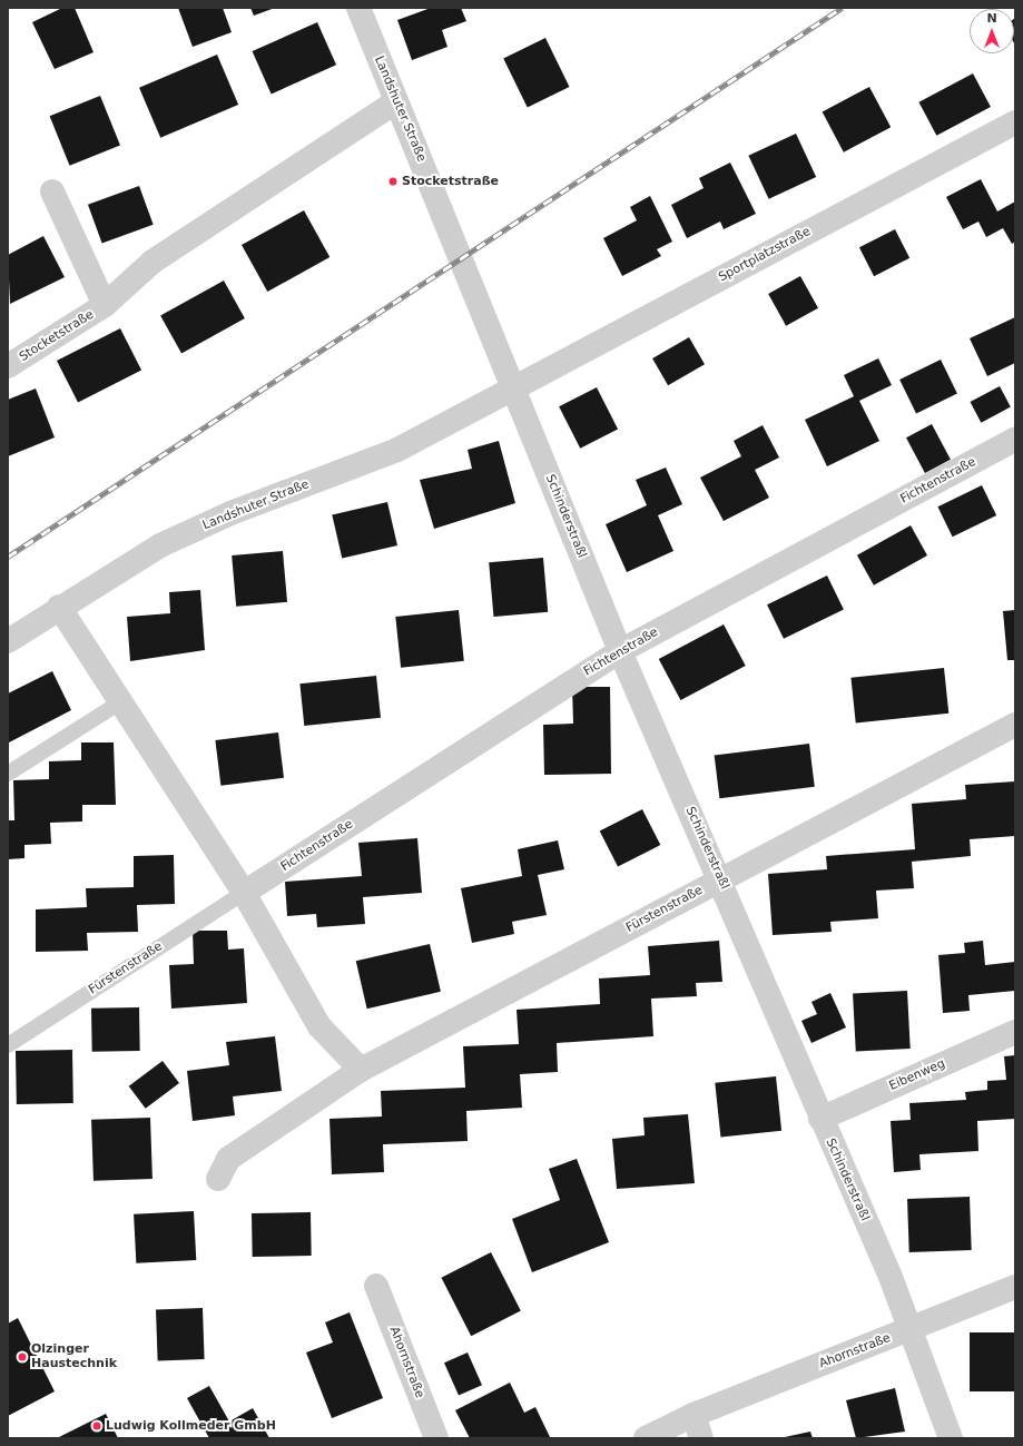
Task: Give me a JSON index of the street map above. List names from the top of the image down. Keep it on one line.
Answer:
{"streets":{"street":["Landshuter Straße","Sportplatzstraße","Stocketstraße","Fichtenstraße","Schinderstraßl","Fürstenstraße","Eibenweg","Ahornstraße"]},"crossings":[["Landshuter Straße","Sportplatzstraße"],["Landshuter Straße","Stocketstraße"],["Landshuter Straße","Schinderstraßl"],["Sportplatzstraße","Schinderstraßl"],["Fichtenstraße","Schinderstraßl"],["Fichtenstraße","Fürstenstraße"],["Schinderstraßl","Fürstenstraße"],["Schinderstraßl","Eibenweg"],["Schinderstraßl","Ahornstraße"]],"places":["Stocketstraße","Olzinger Haustechnik","Ludwig Kollmeder GmbH"],"north":"top"}
